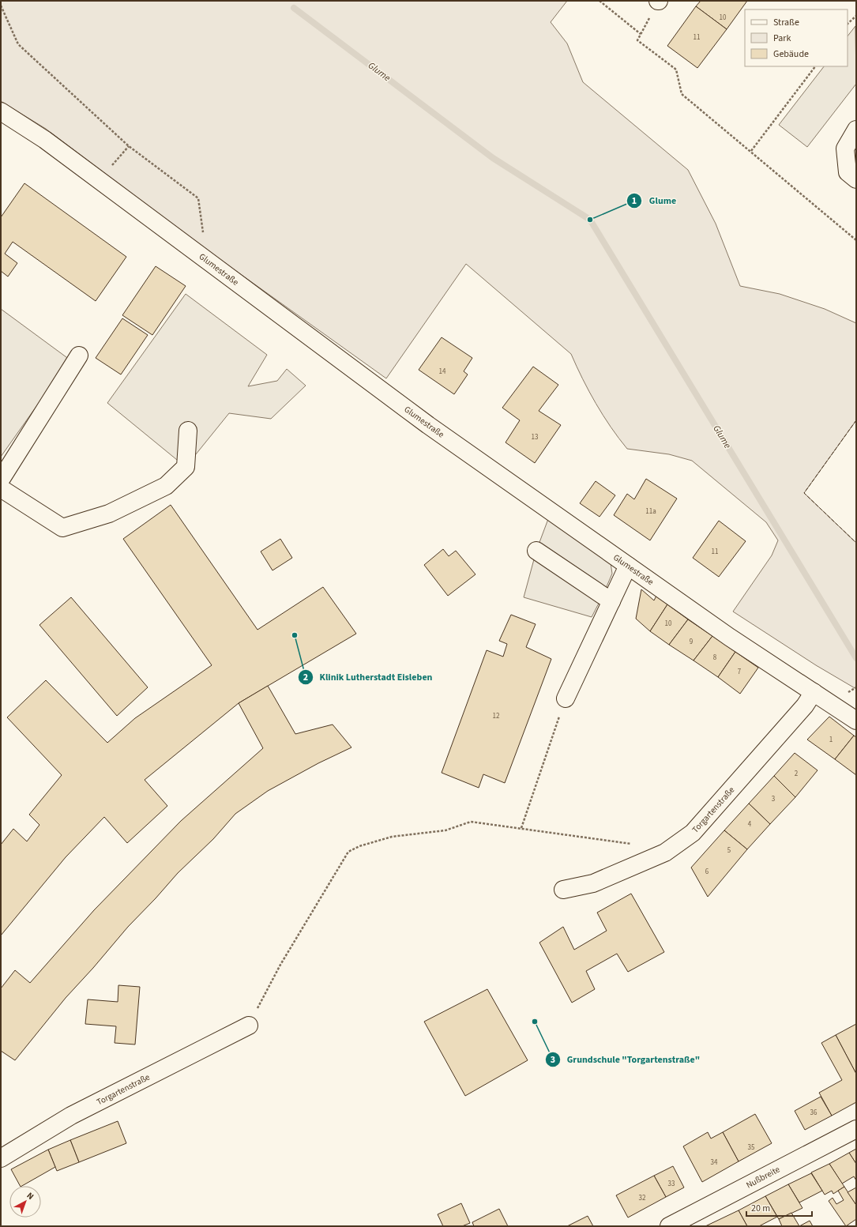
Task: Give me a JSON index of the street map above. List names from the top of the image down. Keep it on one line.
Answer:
{"streets":{"street":["Glumestraße","Torgartenstraße","Nußbreite"]},"crossings":[["Glumestraße","Torgartenstraße"]],"water":["Glume"],"places":["Glume","Klinik Lutherstadt Eisleben","Grundschule \"Torgartenstraße\""],"house_numbers":["10","11","14","13","11a","11","10","9","8","7","12","1","2","3","4","5","6","36","35","34","33","32"],"legend":["Straße","Park","Gebäude"],"scale_bar":"20 m","north":"top right"}
